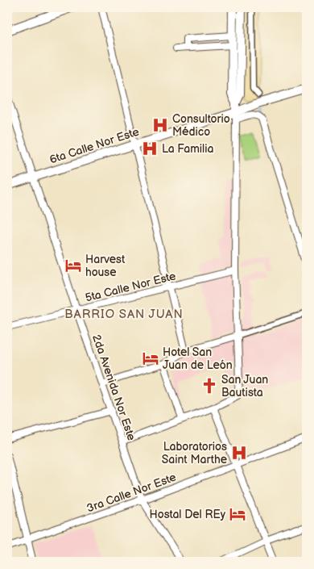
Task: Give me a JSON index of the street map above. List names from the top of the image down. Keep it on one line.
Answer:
{"streets":{"street":["6ta Calle Nor Este","5ta Calle Nor Este","2da Avenida Nor Este","3ra Calle Nor Este"]},"crossings":[["6ta Calle Nor Este","2da Avenida Nor Este"],["5ta Calle Nor Este","2da Avenida Nor Este"],["2da Avenida Nor Este","3ra Calle Nor Este"]],"districts":["BARRIO SAN JUAN"],"places":{"hospital":["Consultorio Médico","La Familia","Laboratorios Saint Marthe"],"hotel":["Harvest house","Hotel San Juan de León","Hostal Del REy"],"church":["San Juan Bautista"]}}
